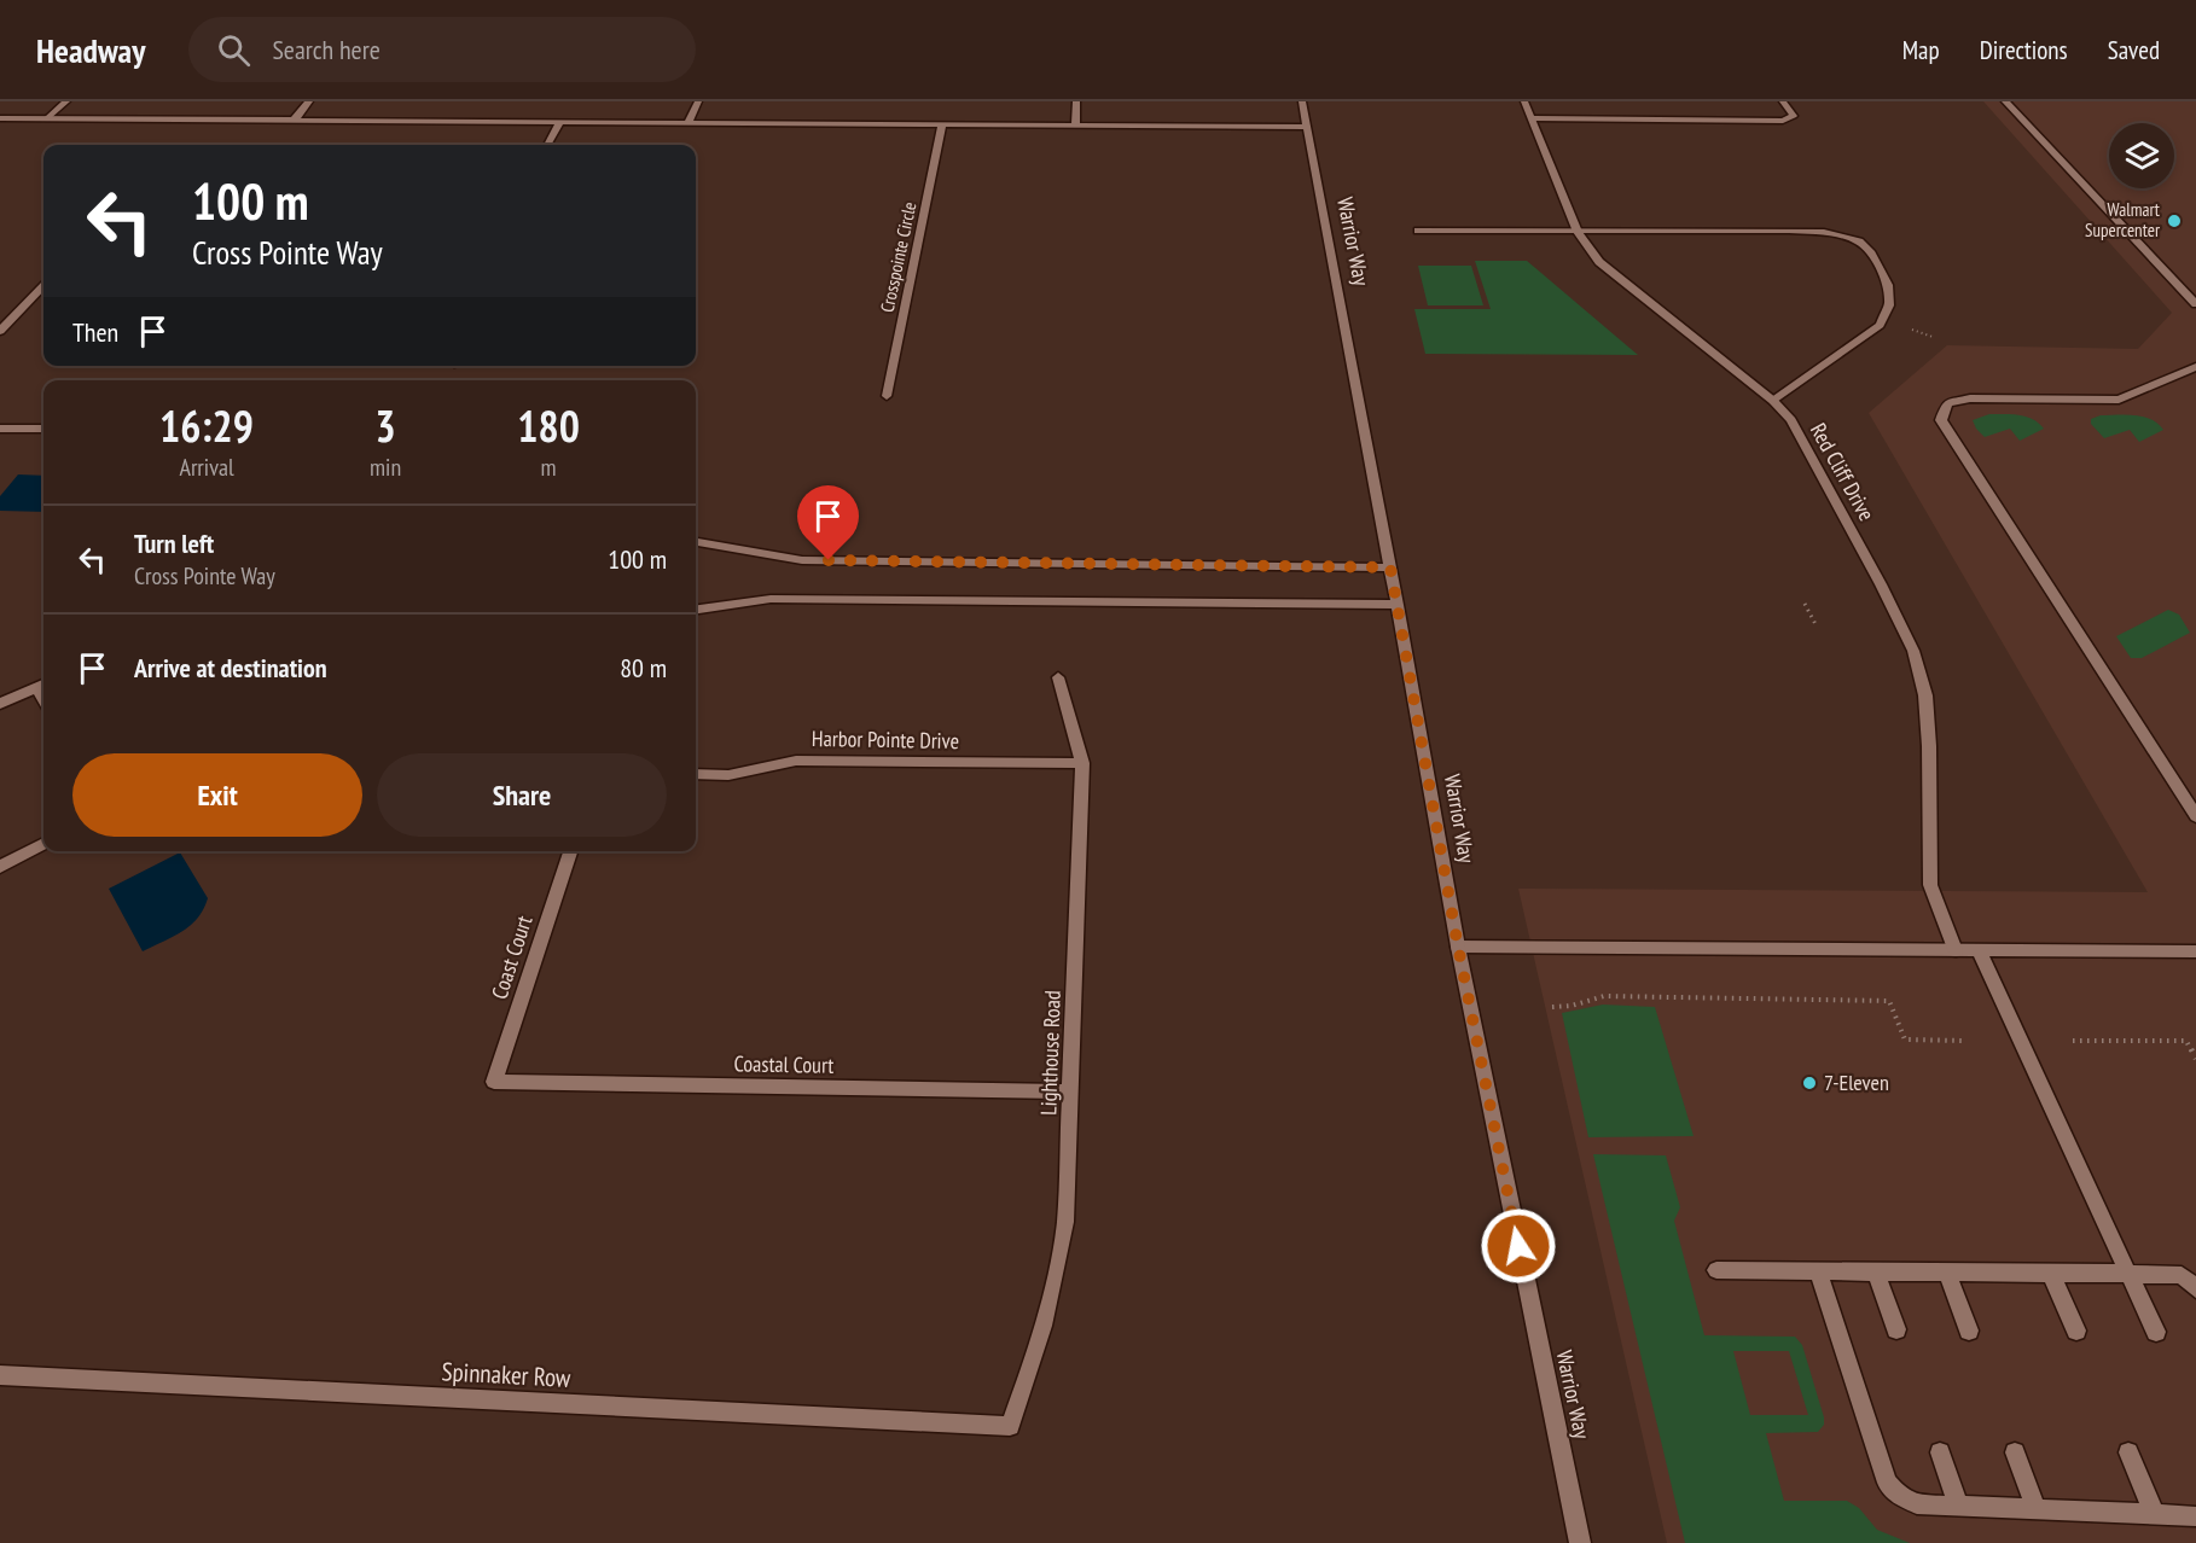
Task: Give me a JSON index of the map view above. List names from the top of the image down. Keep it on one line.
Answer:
{"streets":{"street":["Warrior Way","Crosspointe Circle","Red Cliff Drive","Harbor Pointe Drive","Coast Court","Lighthouse Road","Coastal Court","Spinnaker Row"]},"crossings":[["Harbor Pointe Drive","Lighthouse Road"],["Coast Court","Coastal Court"],["Lighthouse Road","Coastal Court"],["Lighthouse Road","Spinnaker Row"]],"places":["Walmart Supercenter","7-Eleven"],"page":{"header":"Headway","search":"Search here","nav":["Map","Directions","Saved"],"turn":["100 m","Cross Pointe Way"],"then":"Then","eta":["16:29","Arrival","3","min","180","m"],"list":[{"name":"Turn left","note":"Cross Pointe Way","value":"100 m"},{"name":"Arrive at destination","value":"80 m"}],"buttons":["Exit","Share"]}}
